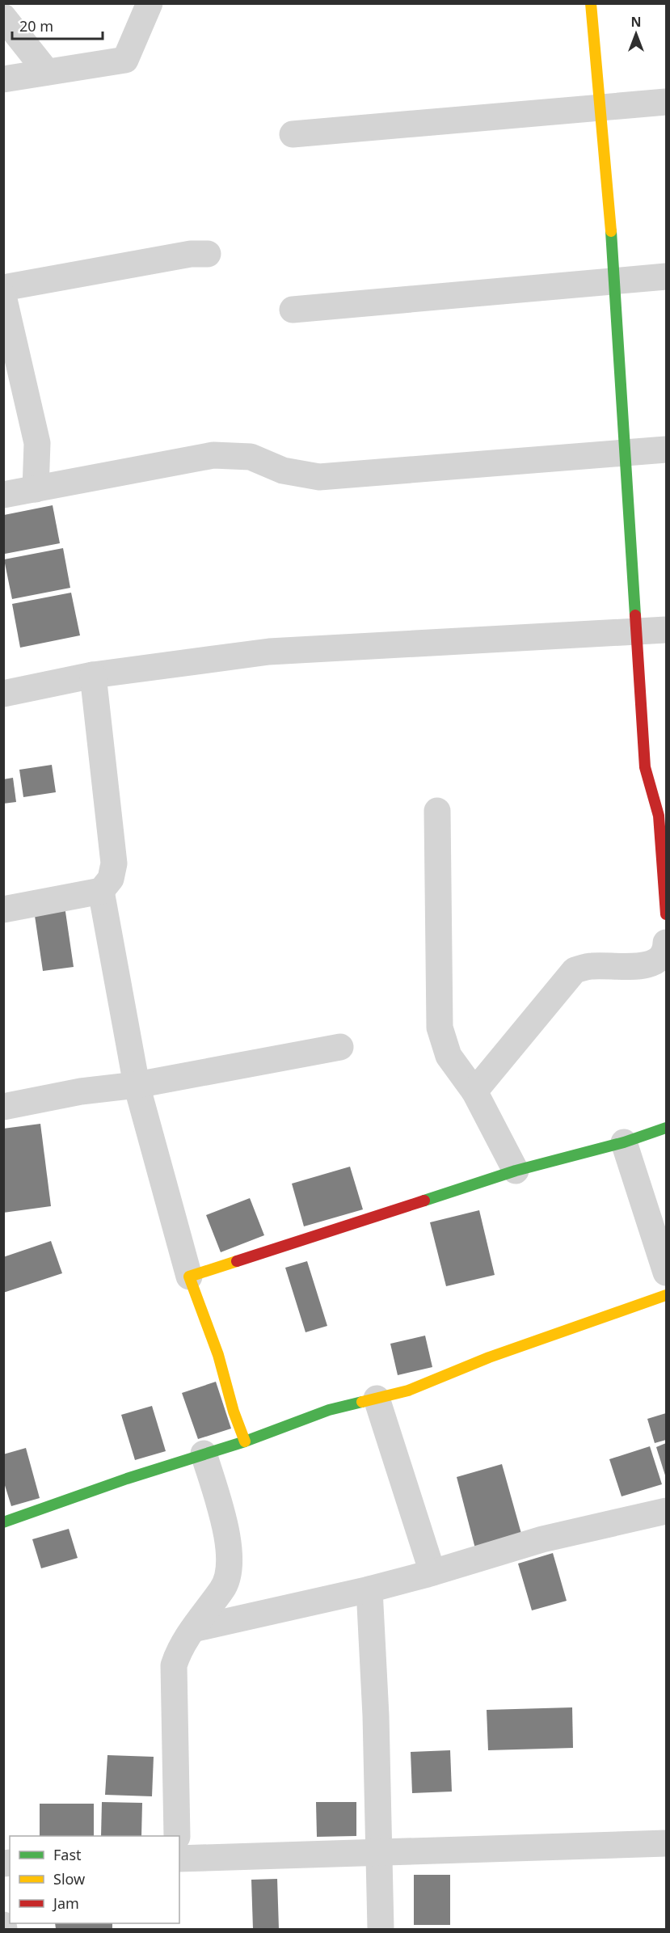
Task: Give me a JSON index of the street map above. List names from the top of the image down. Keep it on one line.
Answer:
{"legend":["Fast","Slow","Jam"],"scale_bar":"20 m","north":"top"}
